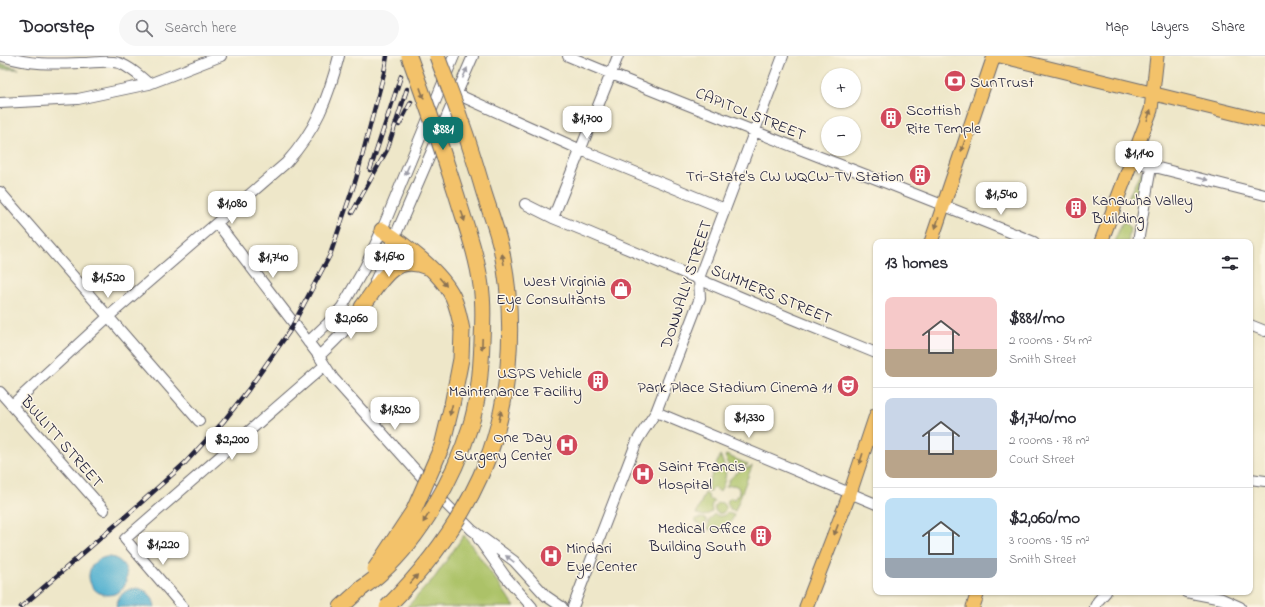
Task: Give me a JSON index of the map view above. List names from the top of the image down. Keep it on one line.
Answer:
{"streets":{"street":["CAPITOL STREET","DONNALLY STREET","SUMMERS STREET","BULLITT STREET"]},"crossings":[["CAPITOL STREET","DONNALLY STREET"],["DONNALLY STREET","SUMMERS STREET"]],"places":{"bank":["SunTrust"],"building":["Scottish Rite Temple","Tri-State's CW WQCW-TV Station","Kanawha Valley Building","USPS Vehicle Maintenance Facility","Medical Office Building South"],"shop":["West Virginia Eye Consultants"],"theatre":["Park Place Stadium Cinema 11"],"hospital":["One Day Surgery Center","Saint Francis Hospital","Mindari Eye Center"]},"page":{"header":"Doorstep","search":"Search here","nav":["Map","Layers","Share"],"map_buttons":["+","−"],"price":["$1,700","$881","$1,140","$1,540","$1,080","$1,640","$1,740","$1,520","$2,060","$1,820","$1,330","$2,200","$1,220"],"heading":"13 homes","list":[{"name":"$881/mo","note":"2 rooms · 54 m² · Smith Street"},{"name":"$1,740/mo","note":"2 rooms · 78 m² · Court Street"},{"name":"$2,060/mo","note":"3 rooms · 95 m² · Smith Street"}]}}
